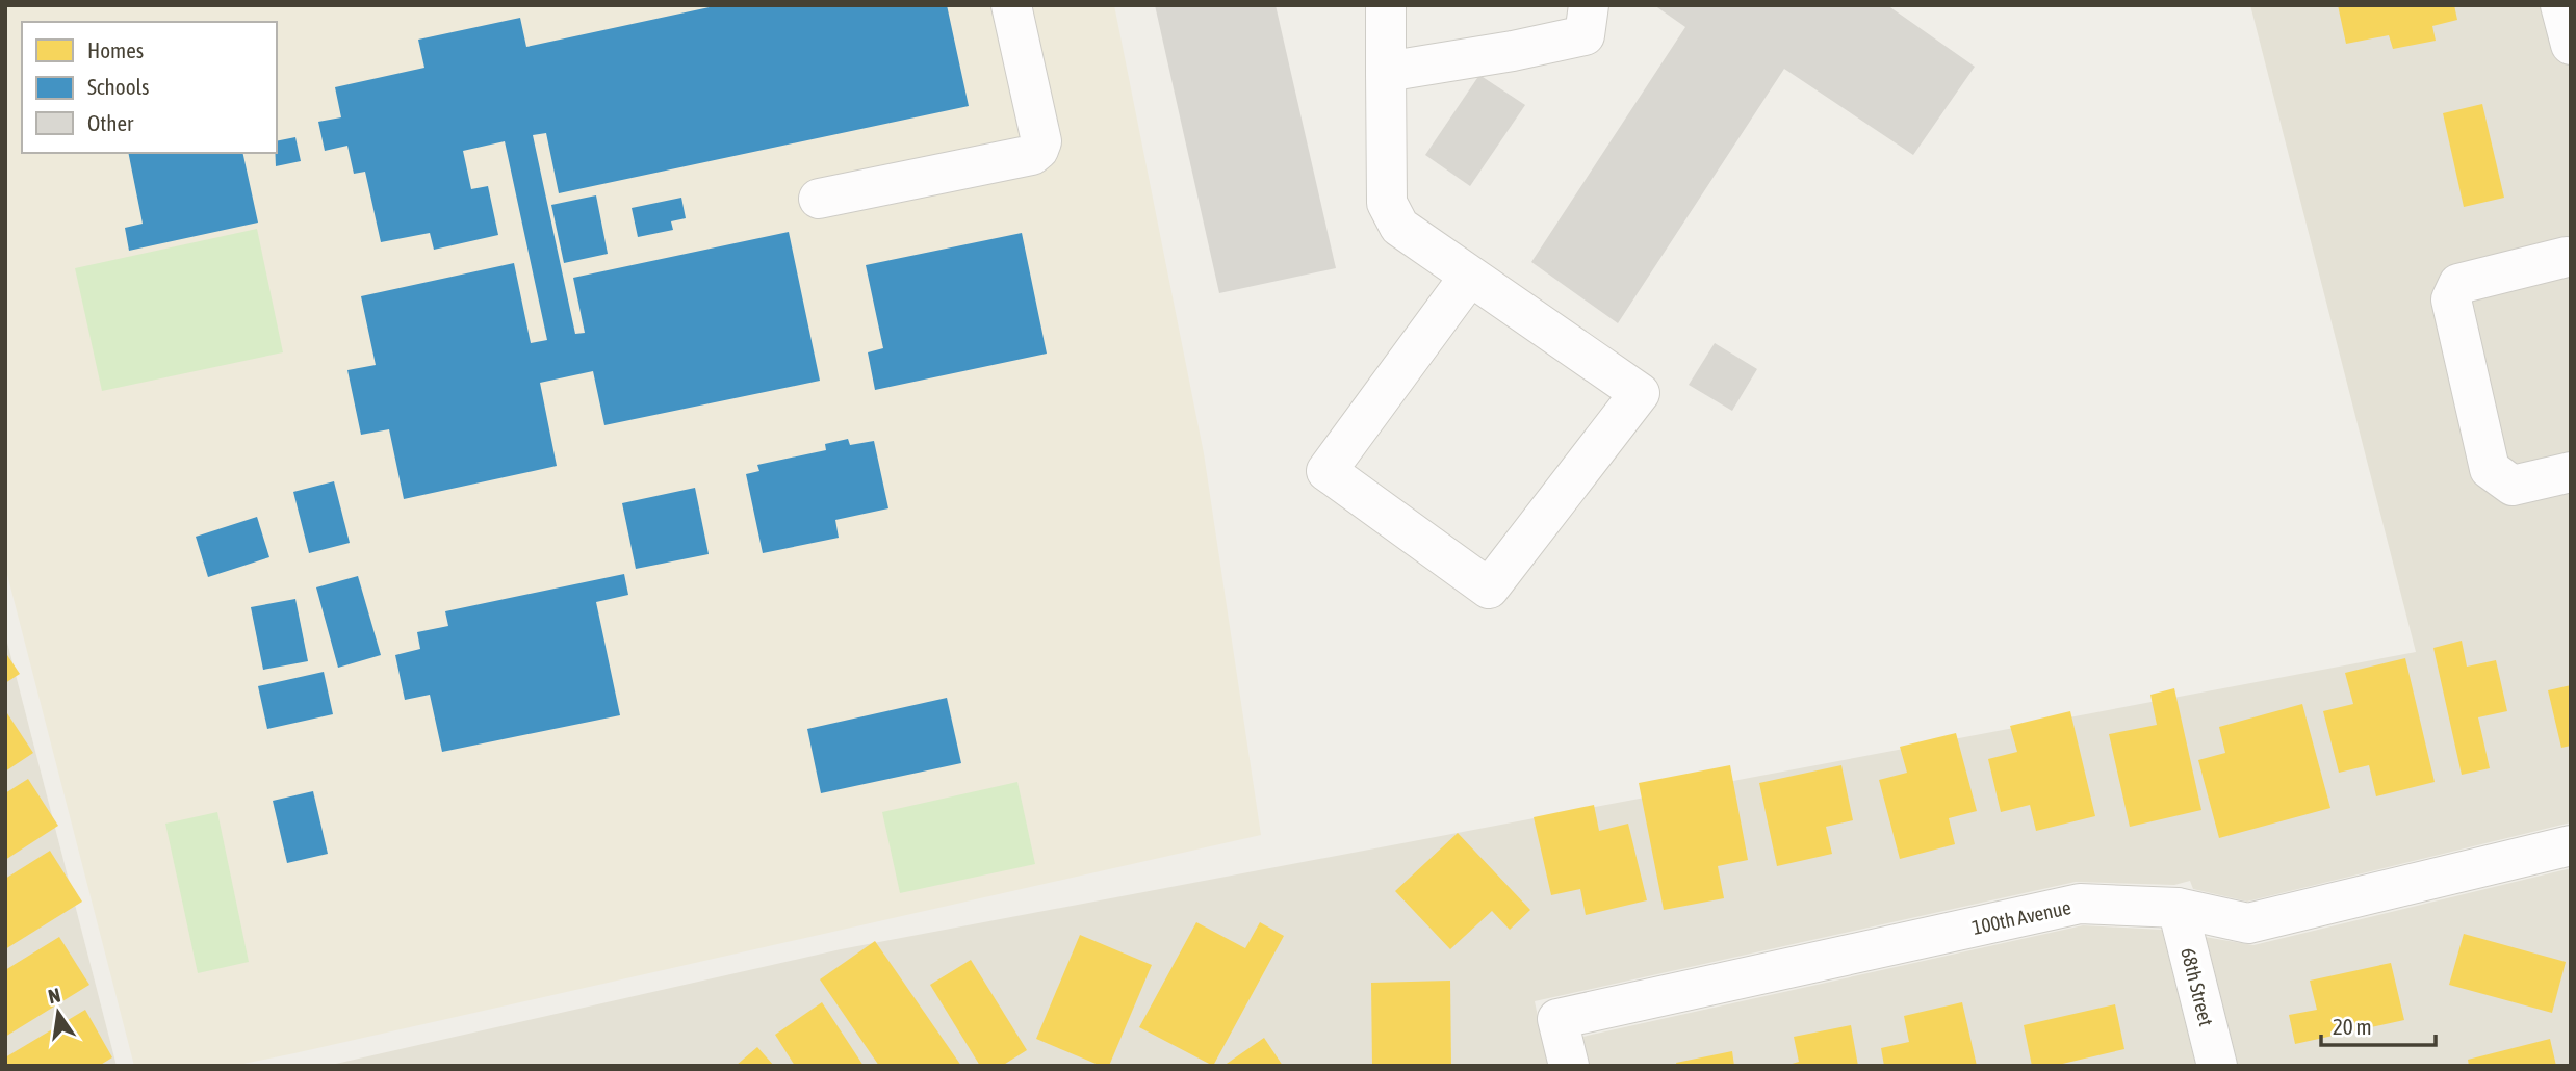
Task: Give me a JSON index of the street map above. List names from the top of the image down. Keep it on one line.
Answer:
{"streets":{"street":["100th Avenue","68th Street"]},"crossings":[["100th Avenue","68th Street"]],"legend":["Homes","Schools","Other"],"scale_bar":"20 m","north":"top"}
